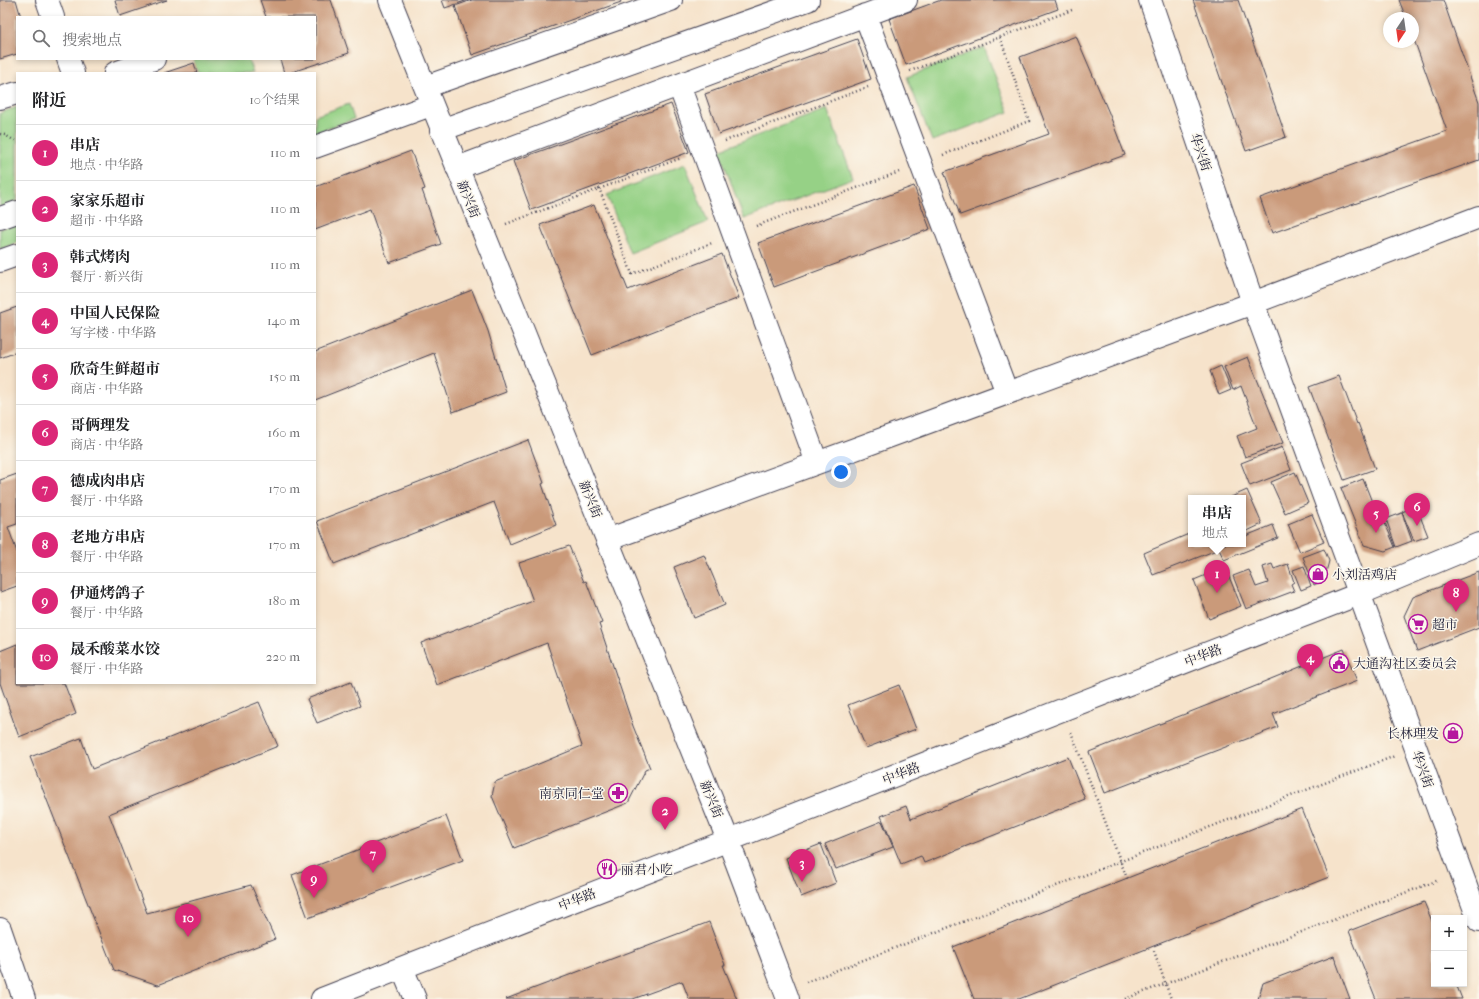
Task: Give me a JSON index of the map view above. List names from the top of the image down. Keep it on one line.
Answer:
{"streets":{"street":["华兴街","新兴街","中华路"]},"crossings":[["华兴街","中华路"],["新兴街","中华路"]],"places":{"shop":["小刘活鸡店","长林理发"],"supermarket":["超市"],"public building":["大通沟社区委员会"],"pharmacy":["南京同仁堂"],"restaurant":["丽君小吃"]},"north":"bottom","page":{"search":"搜索地点","heading":["附近","10个结果"],"list":[{"mark":"1","name":"串店","note":"地点 · 中华路","value":"110 m"},{"mark":"2","name":"家家乐超市","note":"超市 · 中华路","value":"110 m"},{"mark":"3","name":"韩式烤肉","note":"餐厅 · 新兴街","value":"110 m"},{"mark":"4","name":"中国人民保险","note":"写字楼 · 中华路","value":"140 m"},{"mark":"5","name":"欣奇生鲜超市","note":"商店 · 中华路","value":"150 m"},{"mark":"6","name":"哥俩理发","note":"商店 · 中华路","value":"160 m"},{"mark":"7","name":"德成肉串店","note":"餐厅 · 中华路","value":"170 m"},{"mark":"8","name":"老地方串店","note":"餐厅 · 中华路","value":"170 m"},{"mark":"9","name":"伊通烤鸽子","note":"餐厅 · 中华路","value":"180 m"},{"mark":"10","name":"晟禾酸菜水饺","note":"餐厅 · 中华路","value":"220 m"}],"pins":["6","5","1","8","4","2","7","3","9","10"],"popup":["串店","地点"],"map_buttons":["+","−"]}}
